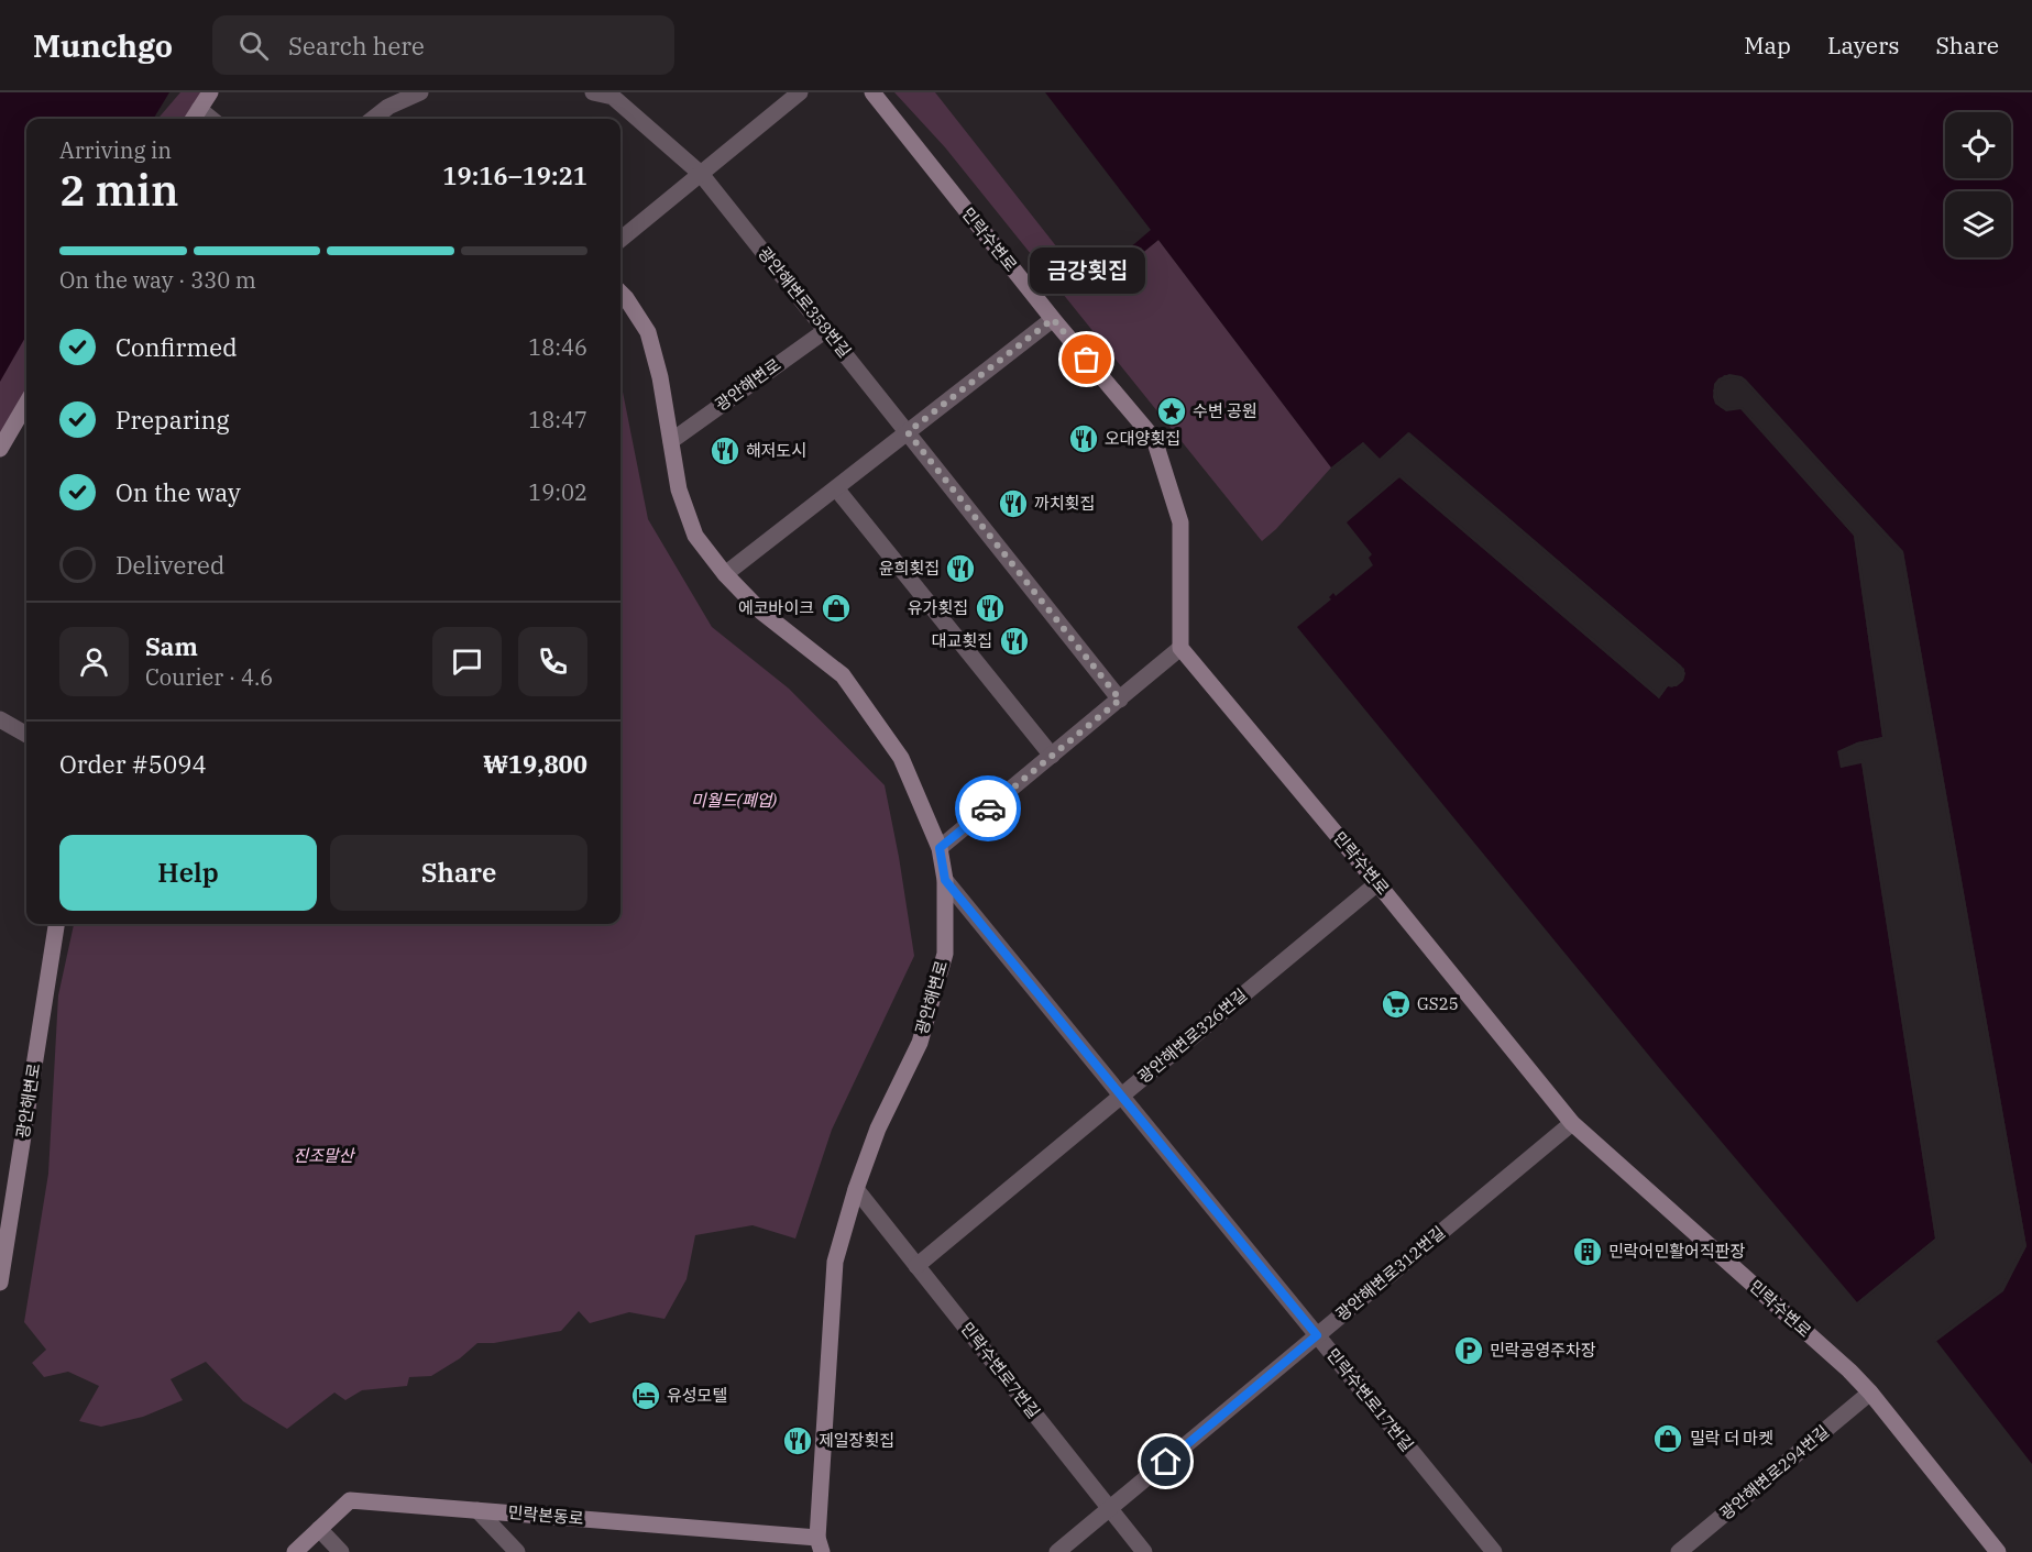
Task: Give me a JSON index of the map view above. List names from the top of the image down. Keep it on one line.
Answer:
{"streets":{"main road":["민락수변로","광안해변로","민락본동로"],"street":["광안해변로358번길","광안해변로326번길","광안해변로312번길","민락수변로7번길","민락수변로17번길","광안해변로294번길"]},"crossings":[["민락수변로","광안해변로326번길"],["민락수변로","광안해변로312번길"],["민락수변로","광안해변로294번길"],["광안해변로358번길","광안해변로"],["광안해변로","민락수변로7번길"],["광안해변로","민락수변로17번길"],["광안해변로","민락본동로"],["광안해변로326번길","민락수변로7번길"],["광안해변로326번길","민락수변로17번길"],["광안해변로312번길","민락수변로7번길"],["광안해변로312번길","민락수변로17번길"]],"parks":["미월드(폐업)","진조말산"],"places":{"other":["금강횟집"],"place":["수변 공원"],"restaurant":["오대양횟집","해저도시","까치횟집","윤희횟집","유가횟집","대교횟집","제일장횟집"],"shop":["에코바이크","밀락 더 마켓"],"supermarket":["GS25"],"building":["민락어민활어직판장"],"parking":["민락공영주차장"],"hotel":["유성모텔"]},"page":{"header":"Munchgo","search":"Search here","nav":["Map","Layers","Share"],"heading":["2 min","Arriving in","19:16–19:21"],"panel":["Sam","Courier · 4.6","Order #5094","₩19,800"],"bar":"On the way · 330 m","bubble":"금강횟집","list":[["Confirmed","18:46"],["Preparing","18:47"],["On the way","19:02"],"Delivered"],"buttons":["Help","Share"]}}
